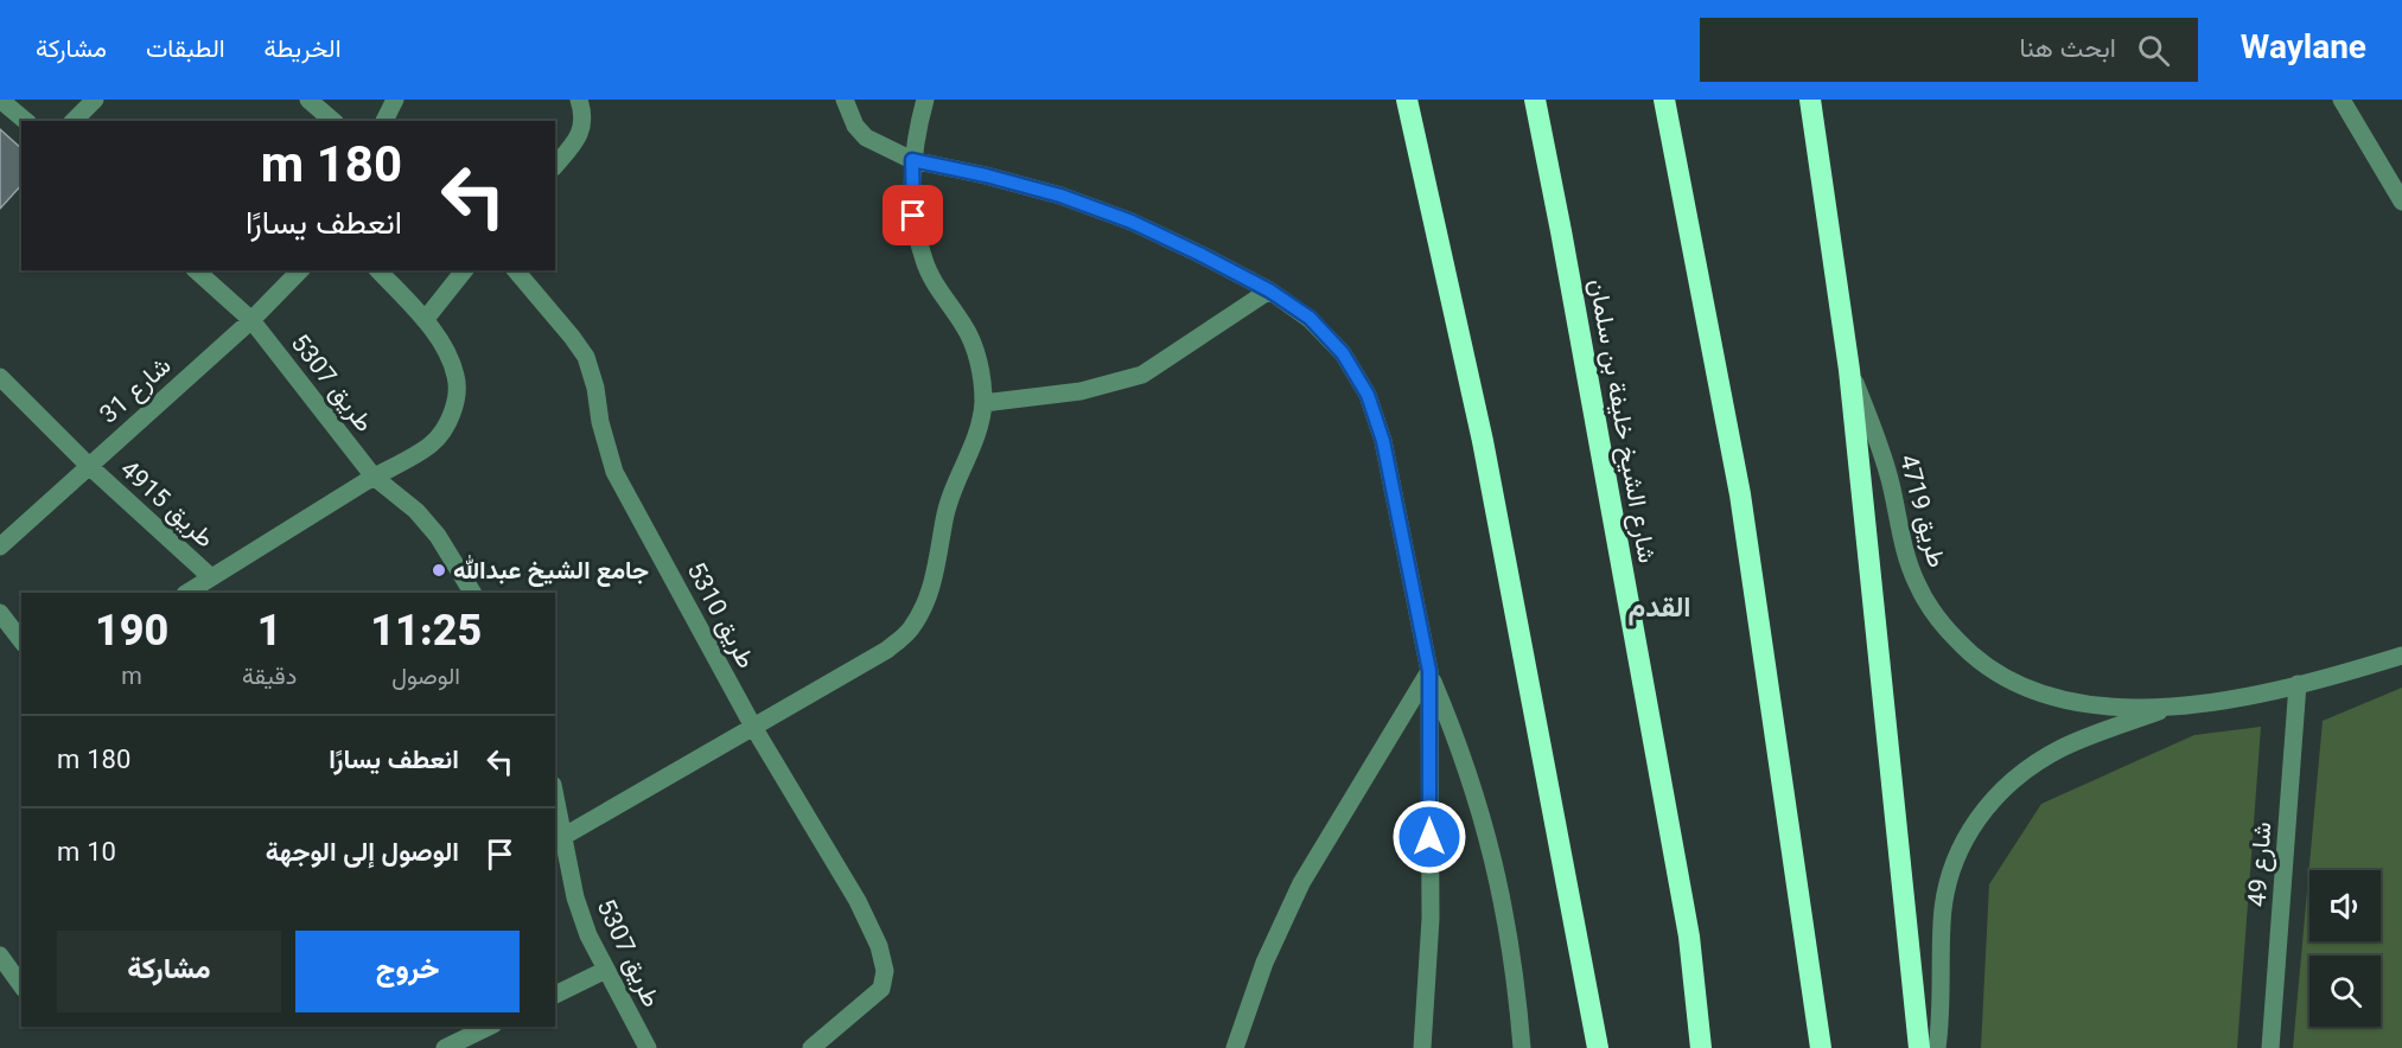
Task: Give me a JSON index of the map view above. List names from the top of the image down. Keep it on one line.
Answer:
{"streets":{"highway":["شارع الشيخ خليفة بن سلمان"],"street":["طريق 5307","شارع 31","طريق 4915","طريق 4719","طريق 5310","شارع 49"]},"crossings":[["طريق 5307","شارع 31"],["شارع 31","طريق 4915"],["طريق 4719","شارع 49"]],"districts":["القدم"],"places":["جامع الشيخ عبدالله"],"page":{"header":"Waylane","search":"ابحث هنا","nav":["الخريطة","الطبقات","مشاركة"],"turn":["180 m","انعطف يسارًا"],"eta":["11:25","الوصول","1","دقيقة","190","m"],"list":[{"name":"انعطف يسارًا","value":"180 m"},{"name":"الوصول إلى الوجهة","value":"10 m"}],"buttons":["خروج","مشاركة"]}}
